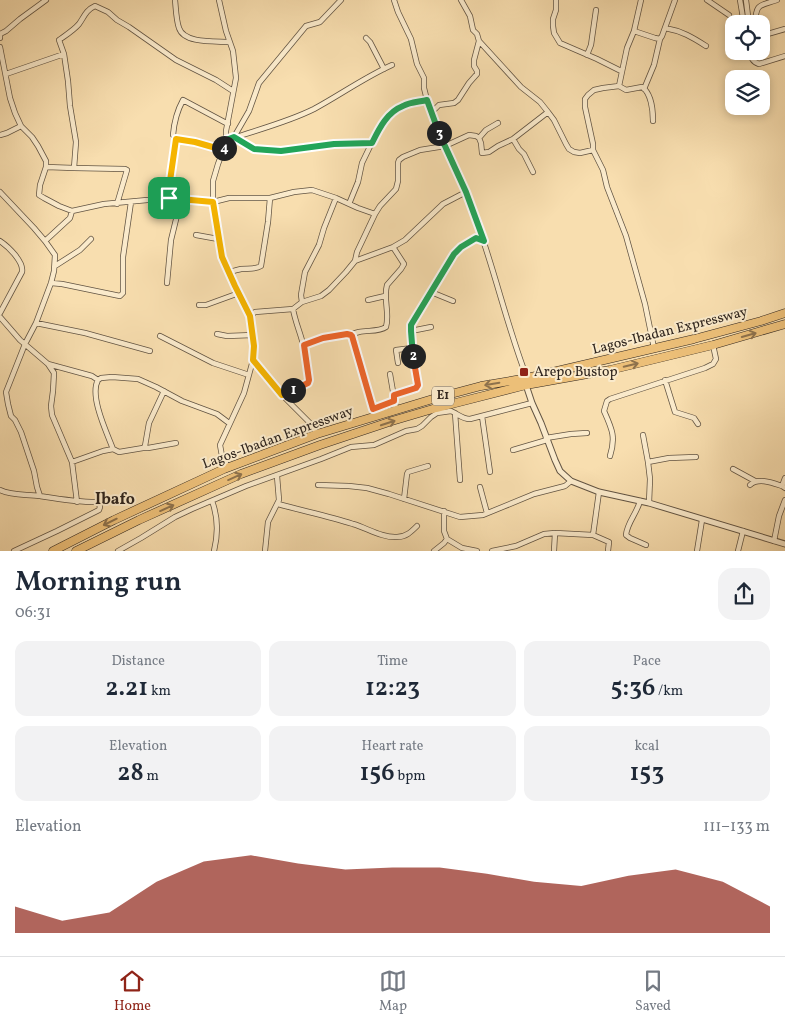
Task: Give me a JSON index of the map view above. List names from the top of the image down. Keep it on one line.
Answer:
{"streets":{"highway":["Lagos-Ibadan Expressway","E1"]},"districts":["Ibafo"],"places":{"transit":["Arepo Bustop"]},"page":{"pins":["3","4","2","1"],"heading":["Morning run","06:31"],"stats":[["Distance","2.21 km"],["Time","12:23"],["Pace","5:36 /km"],["Elevation","28 m"],["Heart rate","156 bpm"],["kcal","153"]],"chart":["Elevation","111–133 m"],"tabs":["Home","Map","Saved"]}}
